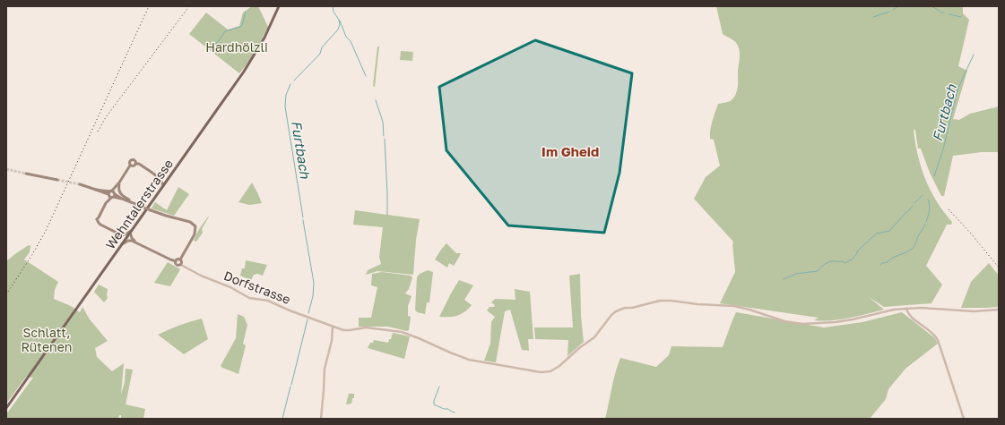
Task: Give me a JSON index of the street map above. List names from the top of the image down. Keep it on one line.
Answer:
{"streets":{"main road":["Wehntalerstrasse"],"street":["Dorfstrasse"]},"districts":["Im Gheid"],"water":["Furtbach"],"parks":["Hardhölzli","Schlatt, Rütenen"]}
